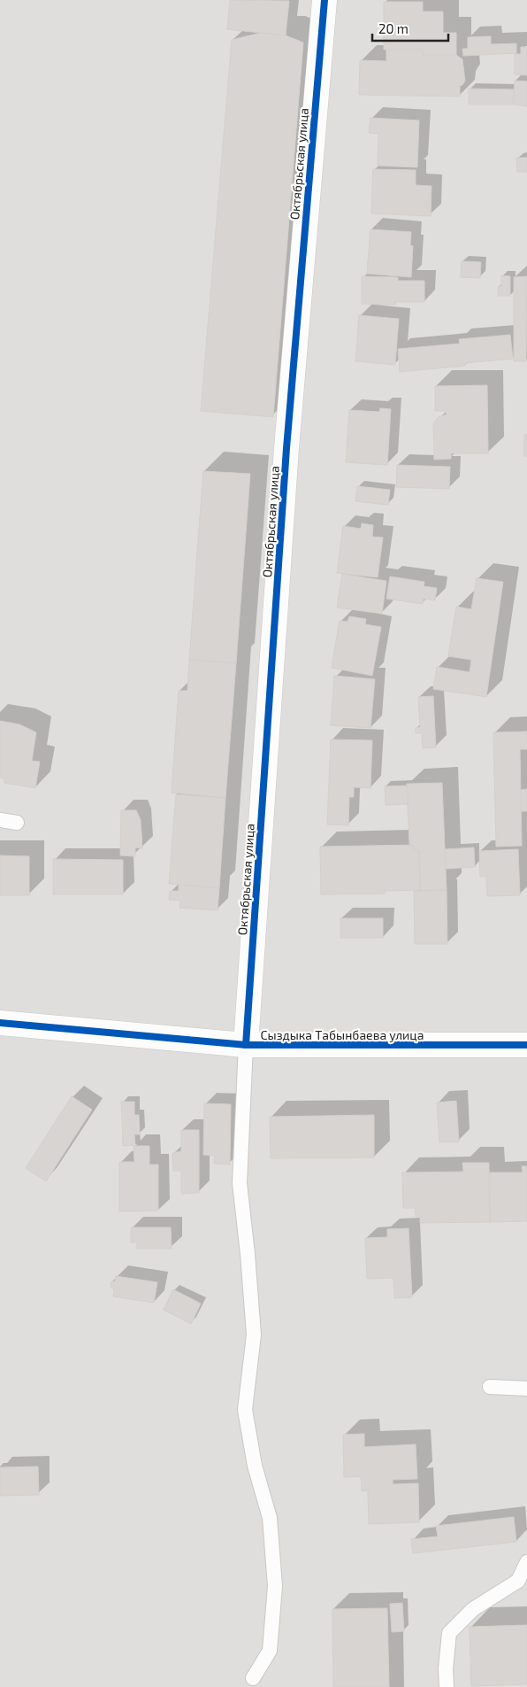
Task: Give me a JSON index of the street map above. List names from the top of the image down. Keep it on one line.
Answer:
{"streets":{"street":["Октябрьская улица","Сыздыка Табынбаева улица"]},"crossings":[["Октябрьская улица","Сыздыка Табынбаева улица"]],"scale_bar":"20 m"}
